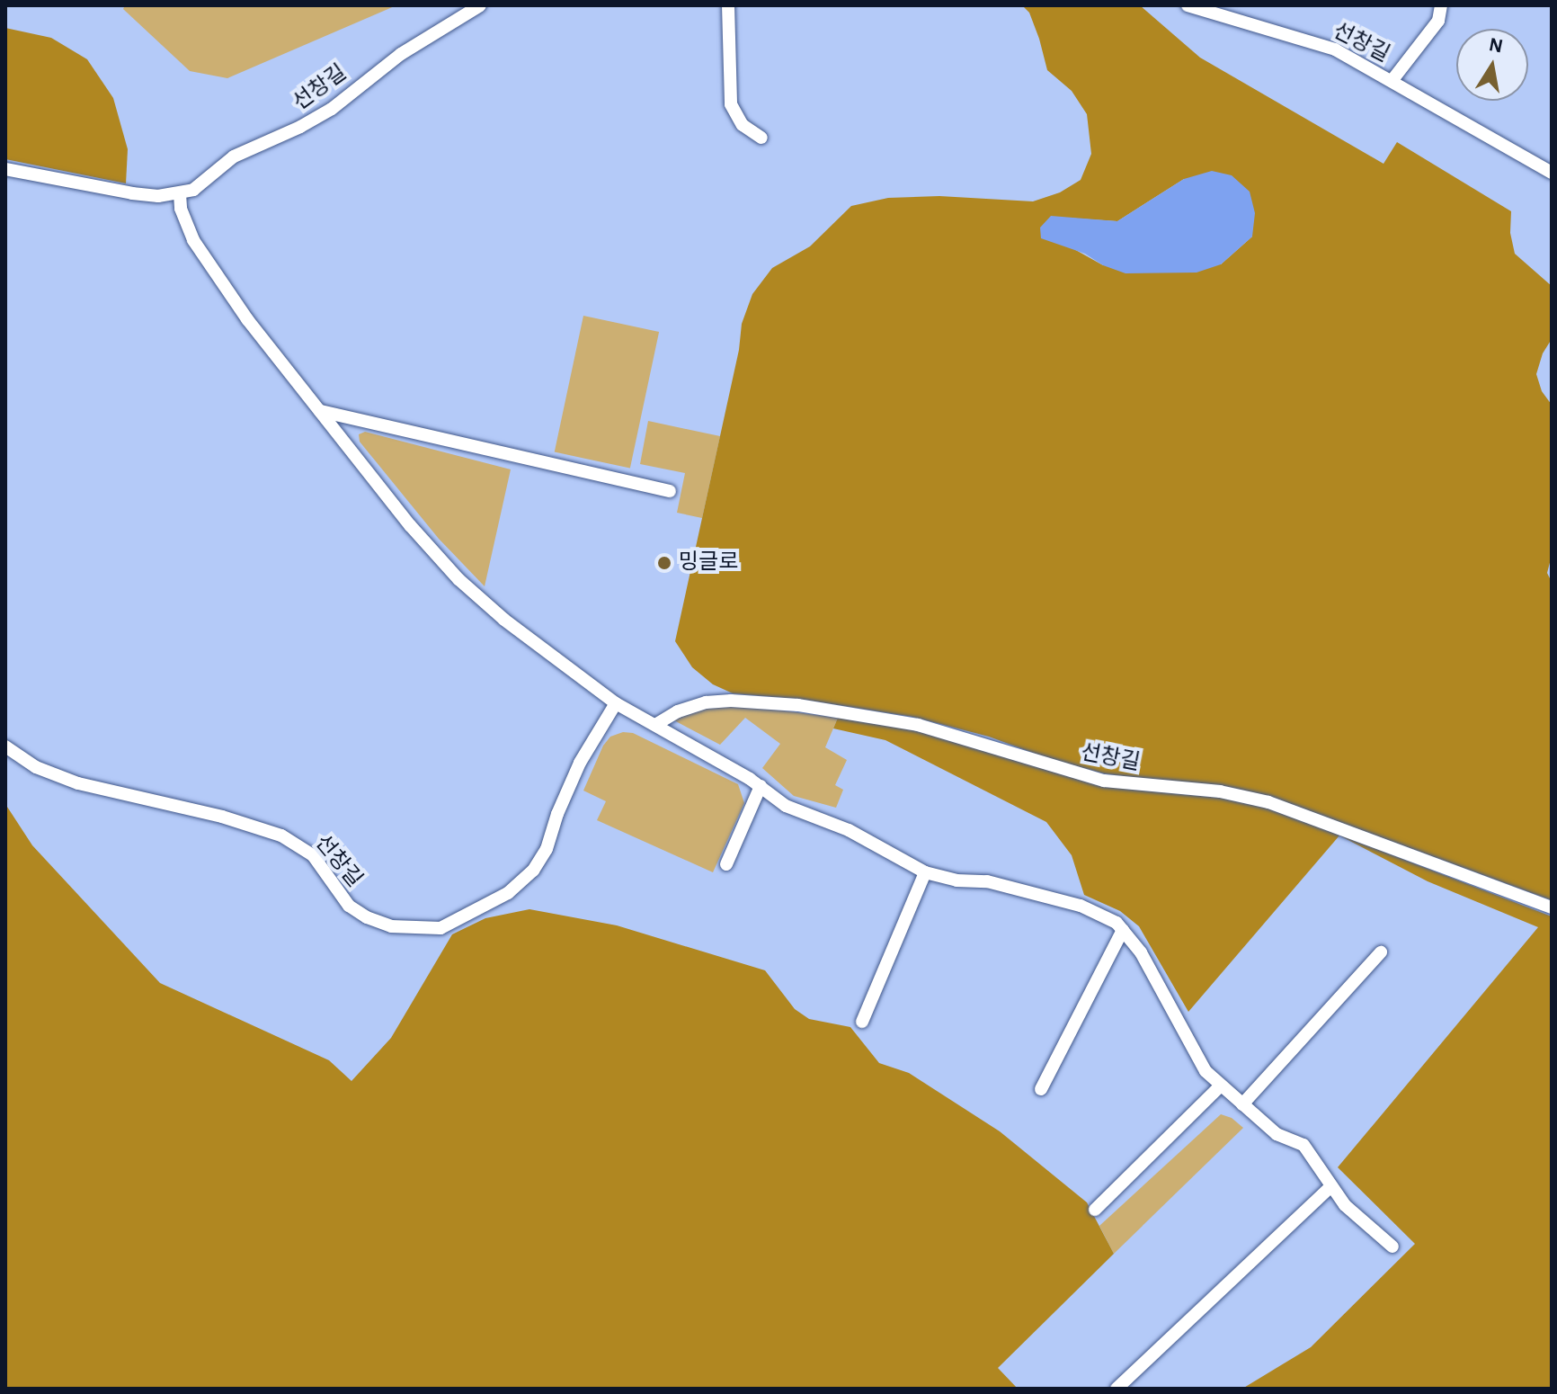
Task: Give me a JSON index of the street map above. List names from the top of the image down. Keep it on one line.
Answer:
{"streets":{"lane":["선창길"]},"places":["밍글로"],"north":"top"}
